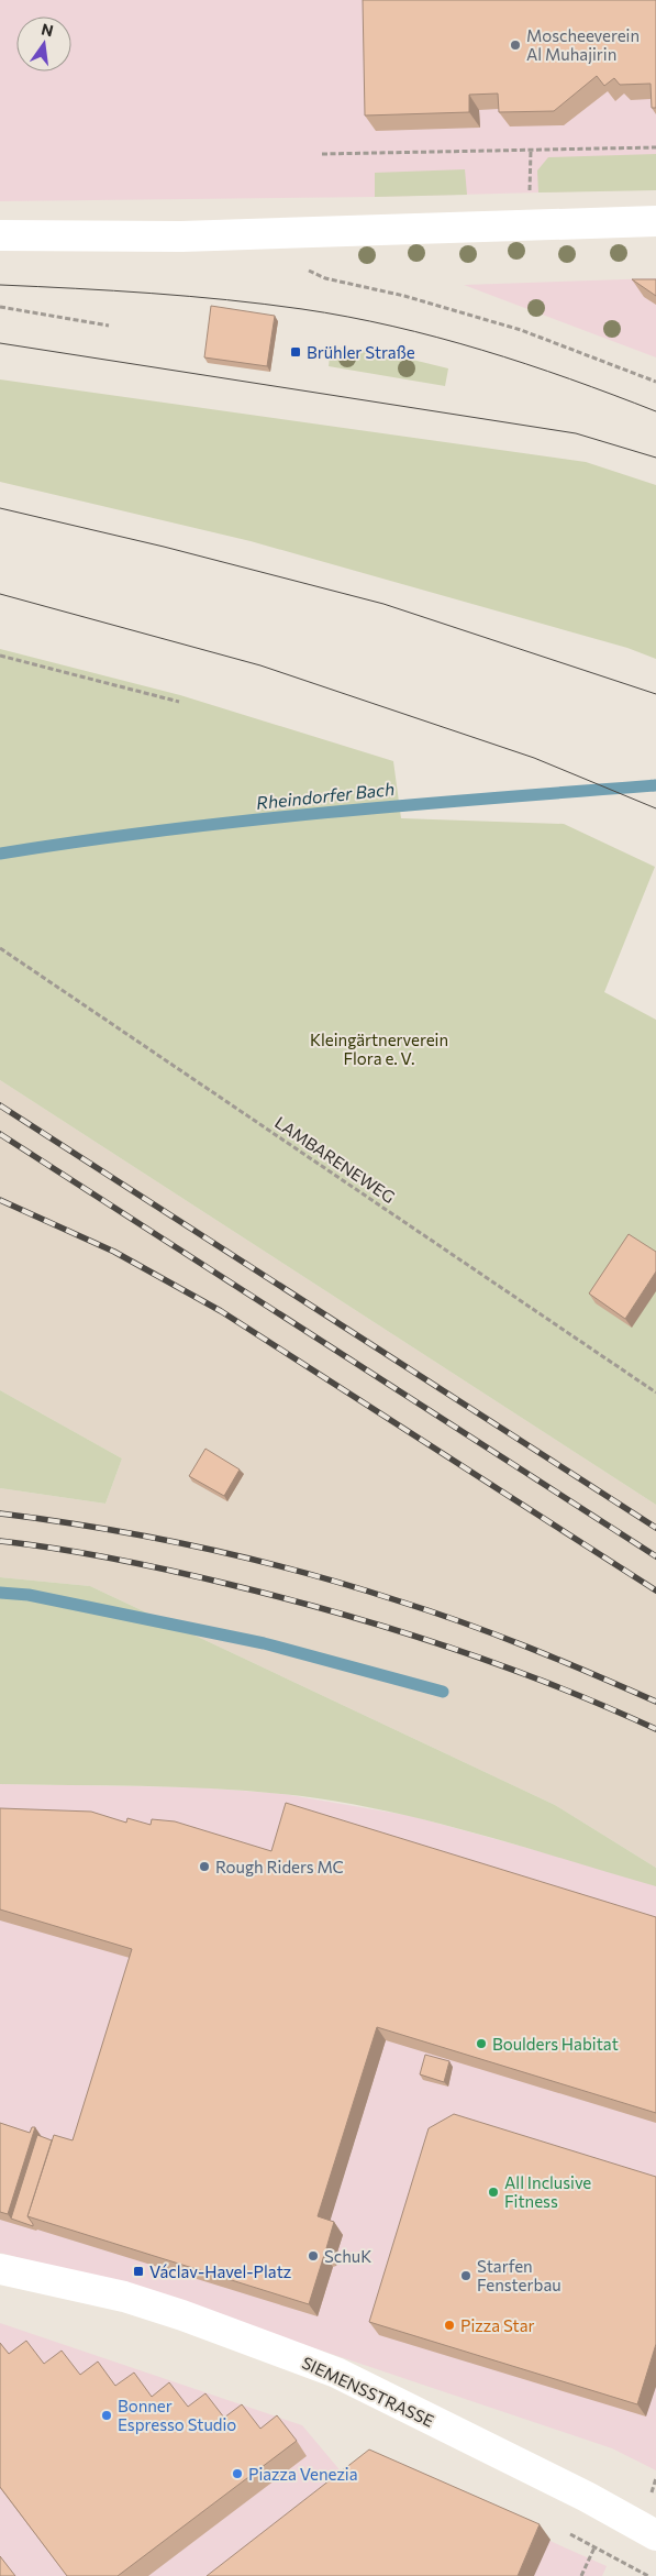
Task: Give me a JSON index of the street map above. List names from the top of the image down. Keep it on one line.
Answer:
{"streets":{"street":["SIEMENSSTRASSE"],"path":["LAMBARENEWEG"]},"water":["Rheindorfer Bach"],"parks":["Kleingärtnerverein Flora e. V."],"places":{"other":["Moscheeverein Al Muhajirin","Rough Riders MC","Boulders Habitat","All Inclusive Fitness","SchuK","Starfen Fensterbau","Pizza Star","Bonner Espresso Studio","Piazza Venezia"],"transit":["Brühler Straße","Václav-Havel-Platz"]},"north":"top"}
